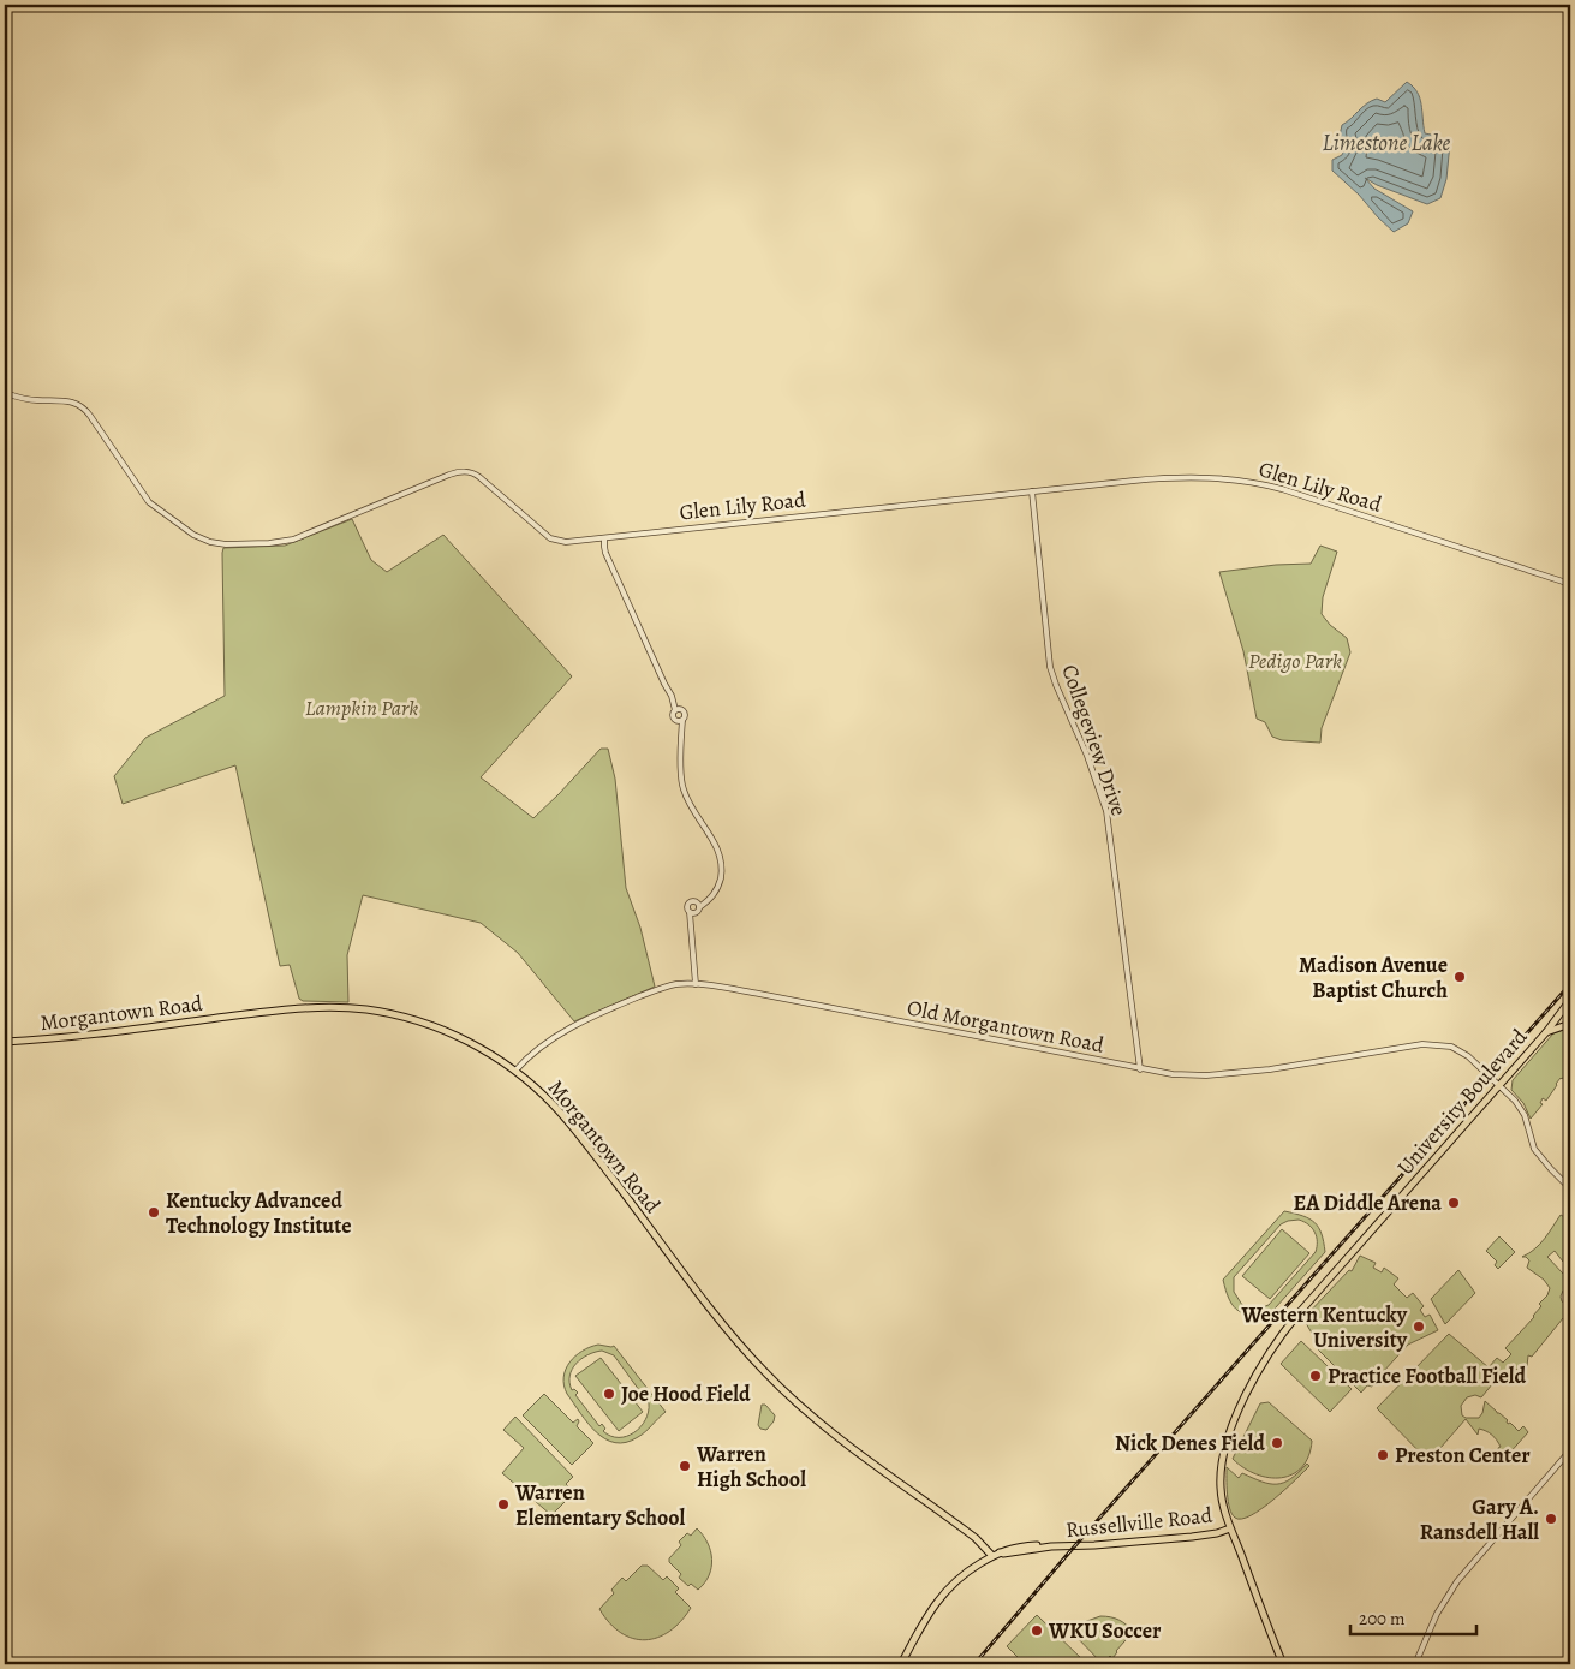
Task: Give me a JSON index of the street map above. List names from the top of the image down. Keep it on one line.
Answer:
{"streets":{"main road":["Morgantown Road","University Boulevard","Russellville Road"],"street":["Glen Lily Road","Collegeview Drive","Old Morgantown Road"]},"crossings":[["Glen Lily Road","Collegeview Drive"],["Collegeview Drive","Old Morgantown Road"],["Morgantown Road","Old Morgantown Road"],["Morgantown Road","Russellville Road"],["Old Morgantown Road","University Boulevard"],["University Boulevard","Russellville Road"]],"water":["Limestone Lake"],"parks":["Pedigo Park","Lampkin Park"],"places":["Madison Avenue Baptist Church","EA Diddle Arena","Kentucky Advanced Technology Institute","Western Kentucky University","Practice Football Field","Joe Hood Field","Nick Denes Field","Preston Center","Warren High School","Warren Elementary School","Gary A. Ransdell Hall","WKU Soccer"],"scale_bar":"200 m"}
